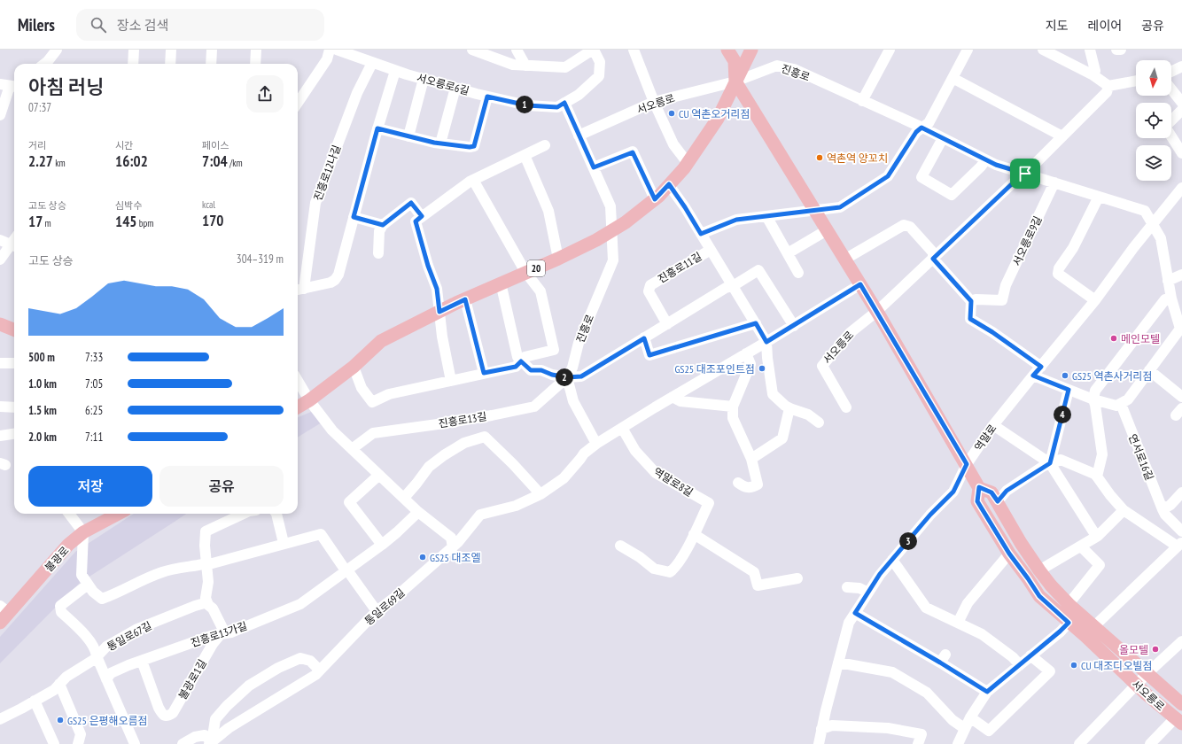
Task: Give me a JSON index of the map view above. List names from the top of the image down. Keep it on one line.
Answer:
{"streets":{"main road":["서오릉로","20","불광로"],"street":["진흥로","서오릉로6길","진흥로12나길","서오릉로9길","진흥로11길","진흥로13길","역말로","연서로16길","역말로8길","통일로69길","진흥로13가길","통일로67길","불광로1길"]},"crossings":[["진흥로","서오릉로6길"],["진흥로","서오릉로"],["진흥로","20"],["진흥로","진흥로13길"],["서오릉로6길","진흥로12나길"],["서오릉로","20"],["서오릉로","역말로"],["서오릉로","통일로69길"],["진흥로11길","20"],["진흥로11길","통일로69길"],["진흥로13길","통일로69길"],["역말로8길","통일로69길"],["진흥로13가길","불광로1길"]],"places":["CU 역촌오거리점","역촌역 양꼬치","메인모텔","GS25 대조포인트점","GS25 역촌사거리점","GS25 대조엘","올모텔","CU 대조디오빌점","GS25 은평해오름점"],"north":"bottom","page":{"header":"Milers","search":"장소 검색","nav":["지도","레이어","공유"],"heading":["아침 러닝","07:37"],"pins":["1","2","4","3"],"stats":[["거리","2.27 km"],["시간","16:02"],["페이스","7:04 /km"],["고도 상승","17 m"],["심박수","145 bpm"],["kcal","170"]],"chart":["고도 상승","304–319 m"],"list":[{"name":"500 m","note":"7:33"},{"name":"1.0 km","note":"7:05"},{"name":"1.5 km","note":"6:25"},{"name":"2.0 km","note":"7:11"}],"buttons":["저장","공유"]}}
